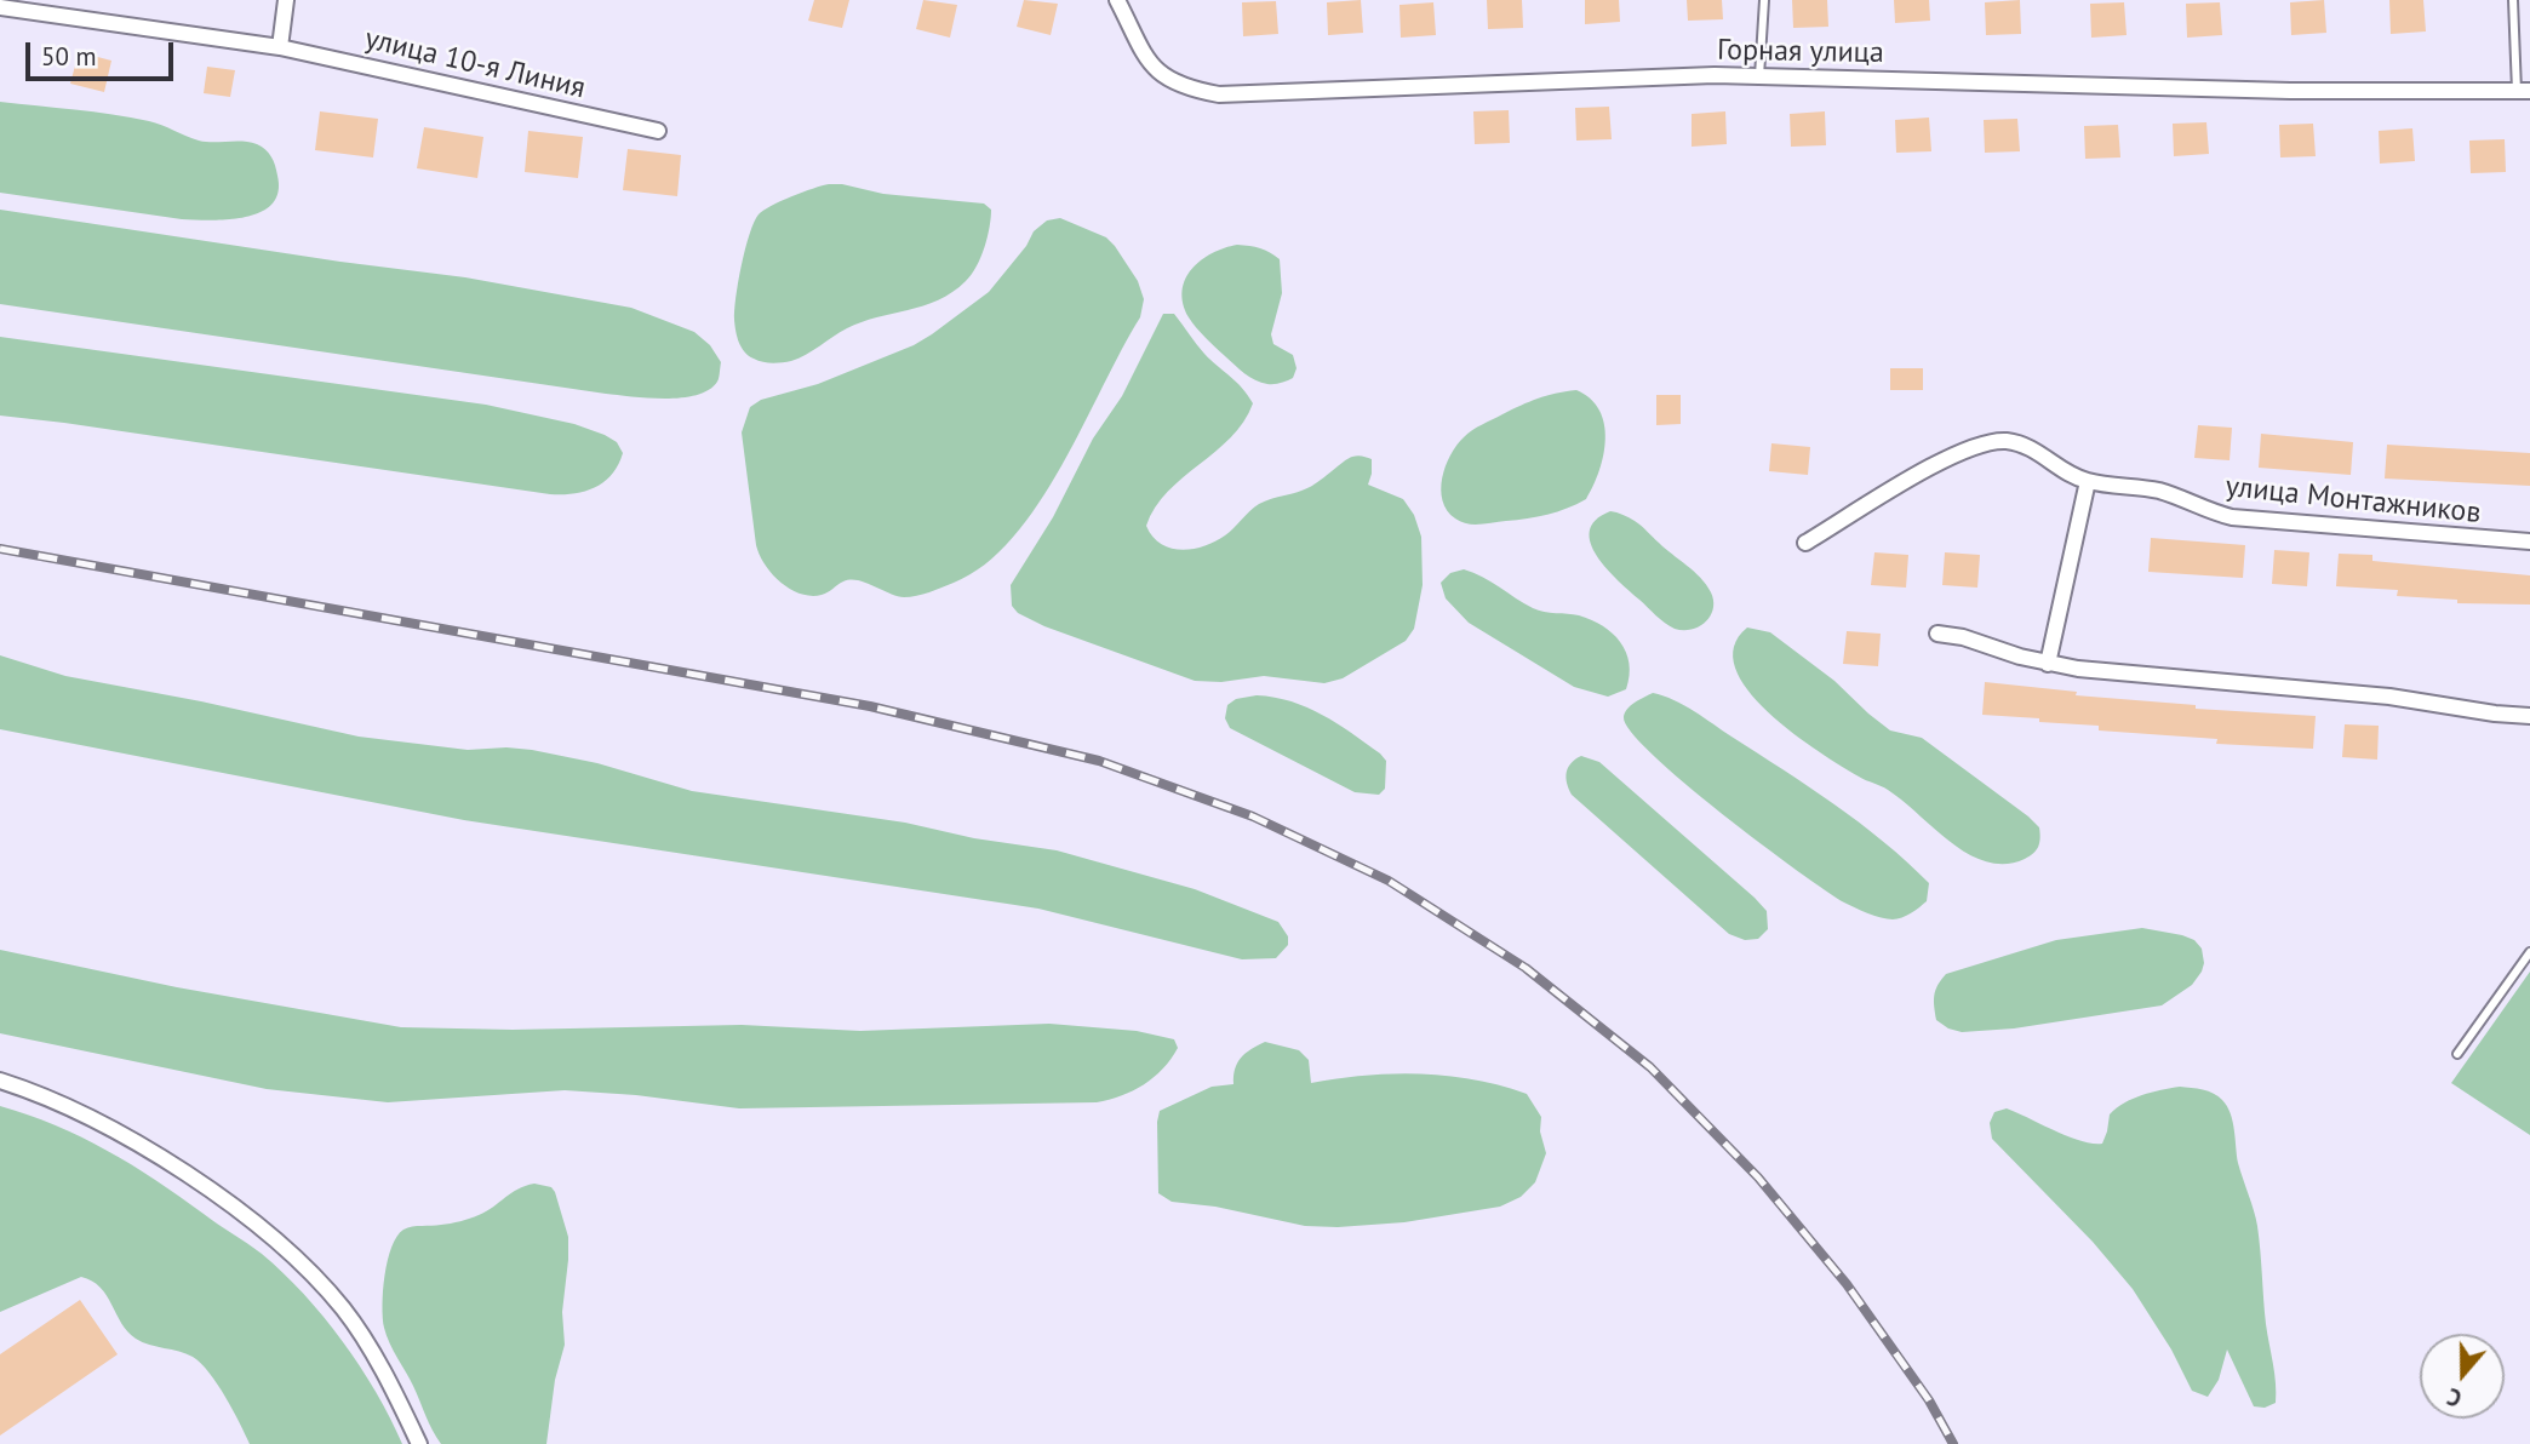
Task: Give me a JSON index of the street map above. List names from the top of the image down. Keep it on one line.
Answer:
{"streets":{"street":["Горная улица","улица 10-я Линия","улица Монтажников"]},"scale_bar":"50 m","north":"bottom"}
